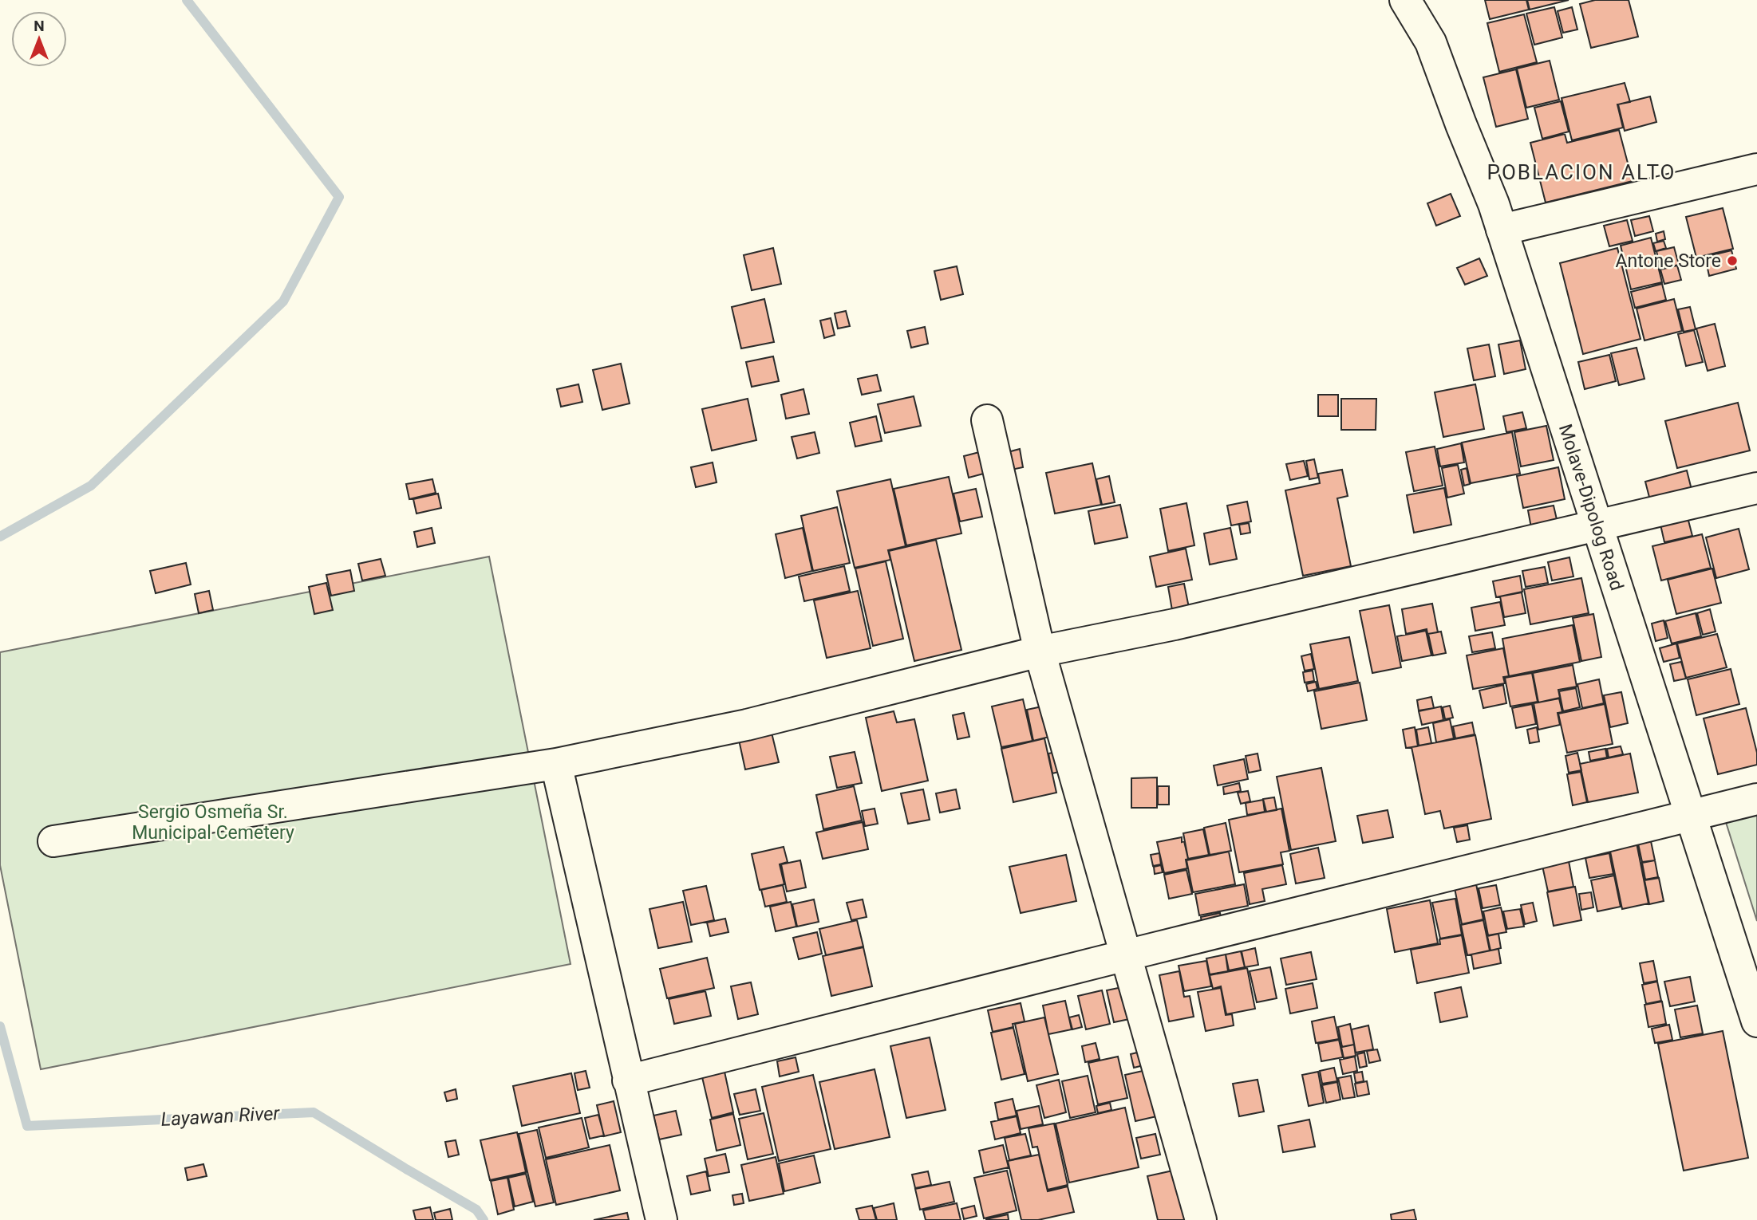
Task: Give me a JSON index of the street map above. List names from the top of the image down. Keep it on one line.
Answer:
{"streets":{"main road":["Molave-Dipolog Road"]},"districts":["POBLACION ALTO"],"water":["Layawan River"],"parks":["Sergio Osmeña Sr. Municipal Cemetery"],"places":["Antone Store"],"north":"top"}
